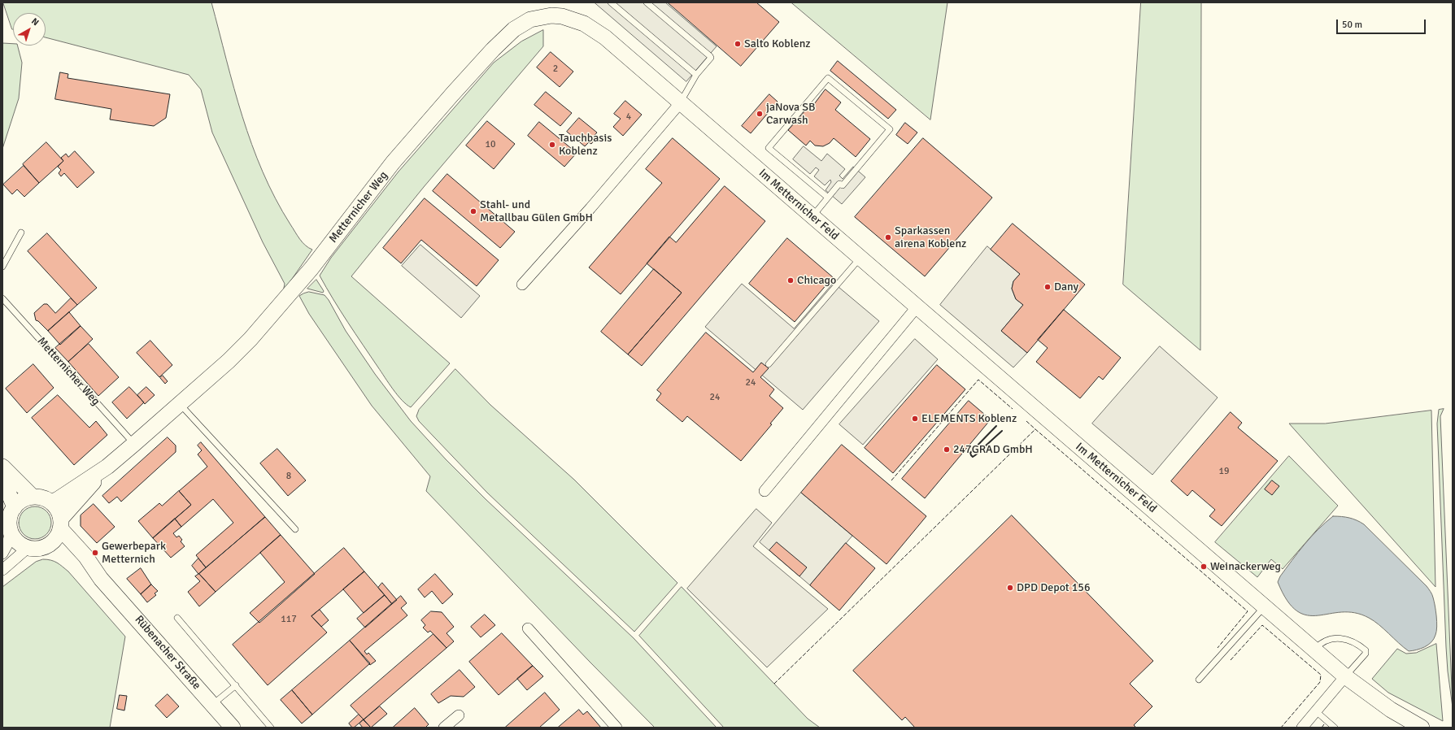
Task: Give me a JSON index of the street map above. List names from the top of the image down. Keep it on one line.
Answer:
{"streets":{"street":["Im Metternicher Feld","Metternicher Weg","Rübenacher Straße"]},"crossings":[["Im Metternicher Feld","Metternicher Weg"],["Metternicher Weg","Rübenacher Straße"]],"places":["Salto Koblenz","jaNova SB Carwash","Tauchbasis Koblenz","Stahl- und Metallbau Gülen GmbH","Sparkassen airena Koblenz","Chicago","Dany","ELEMENTS Koblenz","247GRAD GmbH","Gewerbepark Metternich","Weinackerweg","DPD Depot 156"],"house_numbers":["2","4","10","24","24","19","8","117"],"scale_bar":"50 m","north":"top right"}
